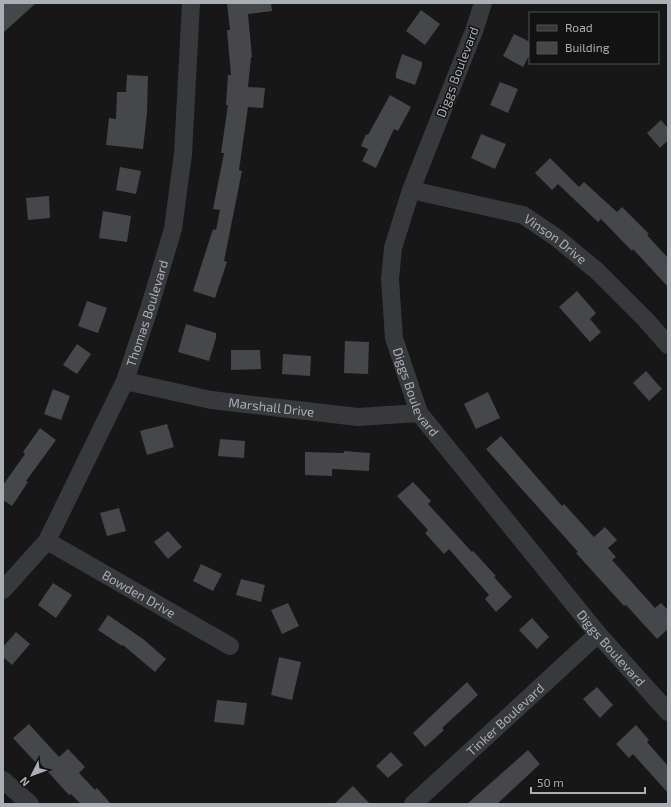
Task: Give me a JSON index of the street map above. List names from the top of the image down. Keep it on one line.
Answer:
{"streets":{"street":["Diggs Boulevard","Vinson Drive","Thomas Boulevard","Marshall Drive","Bowden Drive","Tinker Boulevard"]},"crossings":[["Diggs Boulevard","Vinson Drive"],["Diggs Boulevard","Marshall Drive"],["Diggs Boulevard","Tinker Boulevard"],["Thomas Boulevard","Marshall Drive"],["Thomas Boulevard","Bowden Drive"]],"legend":["Road","Building"],"scale_bar":"50 m","north":"bottom left"}
